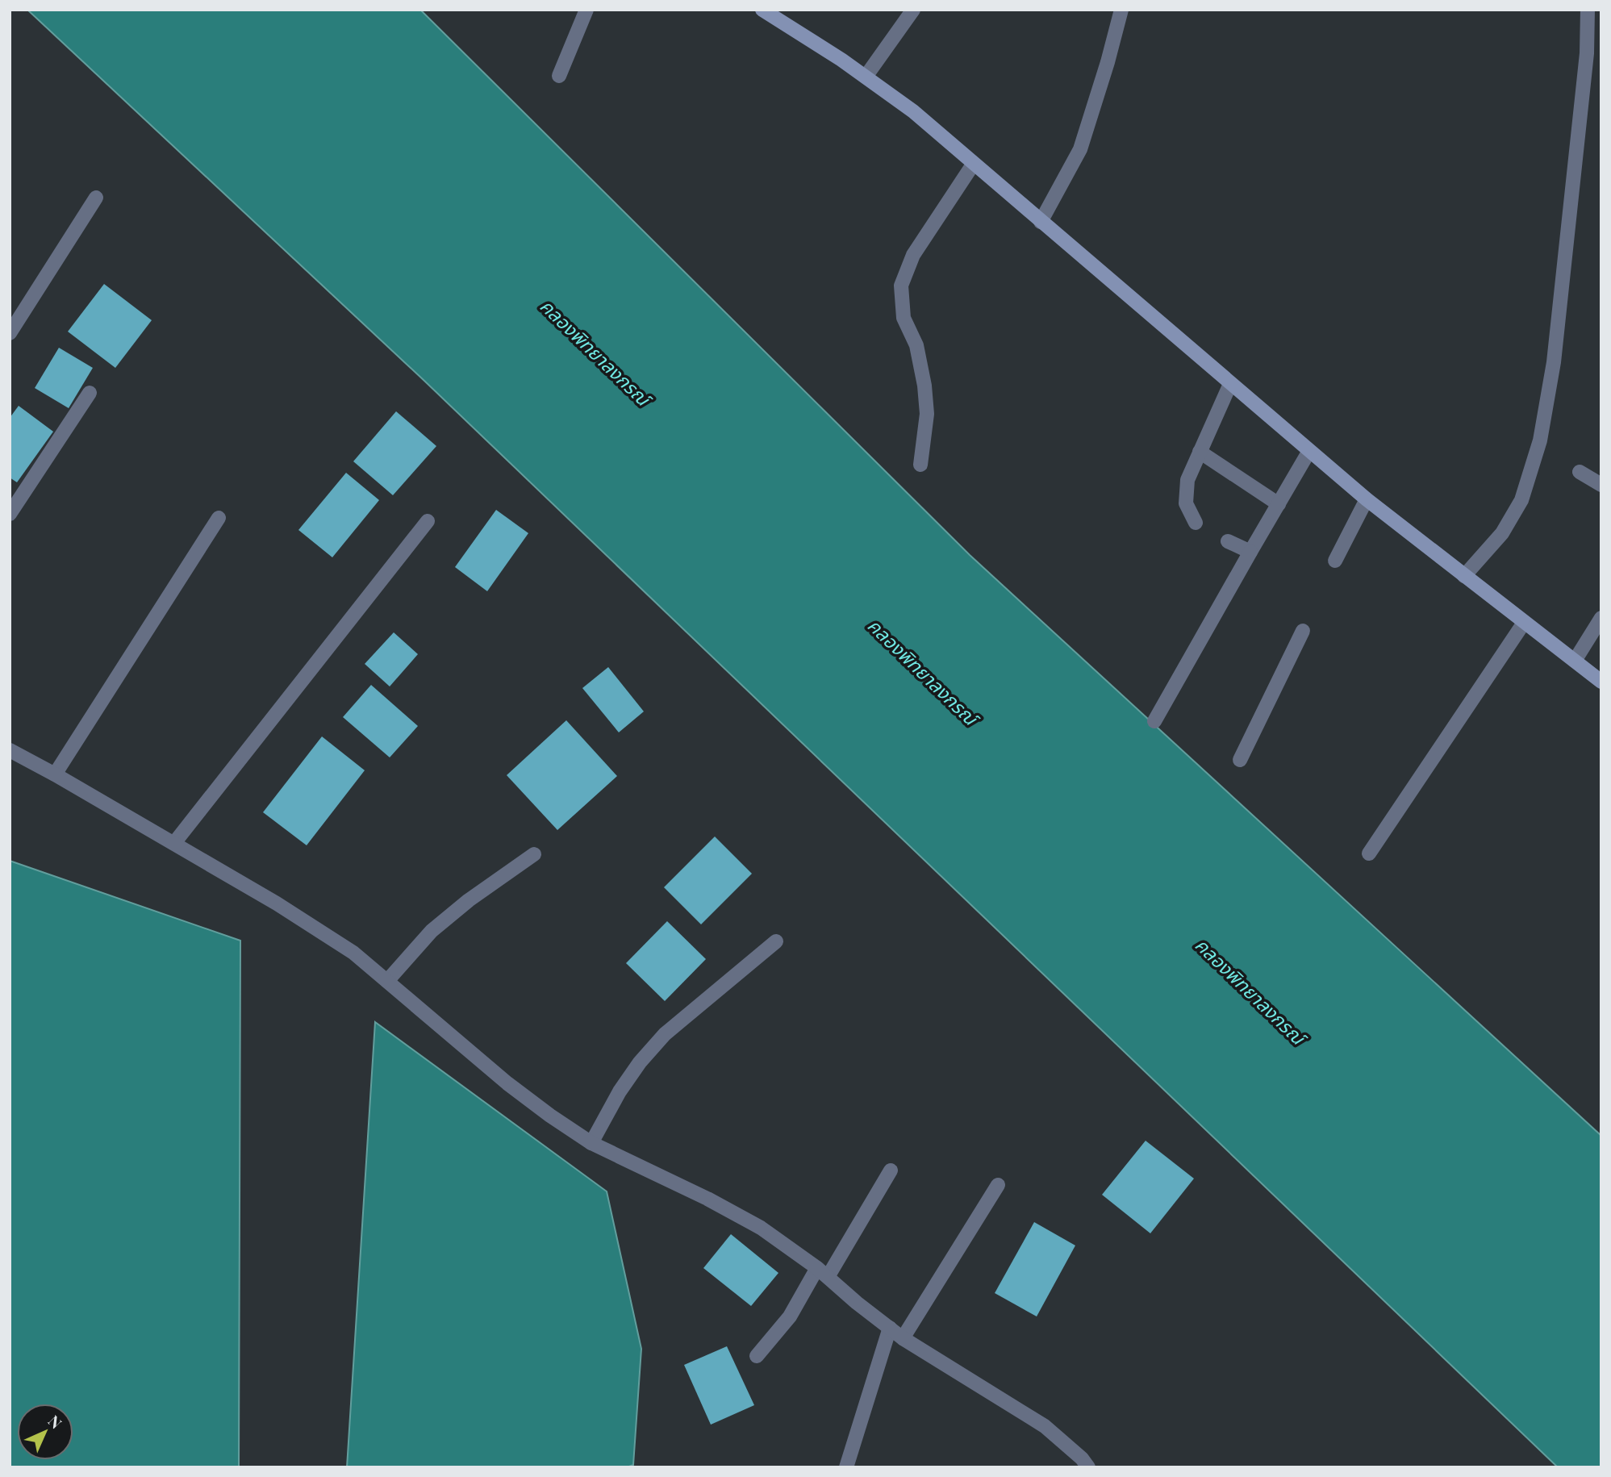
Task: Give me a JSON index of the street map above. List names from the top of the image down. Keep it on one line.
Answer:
{"water":["คลองพิทยาลงกรณ์"],"north":"top right"}
